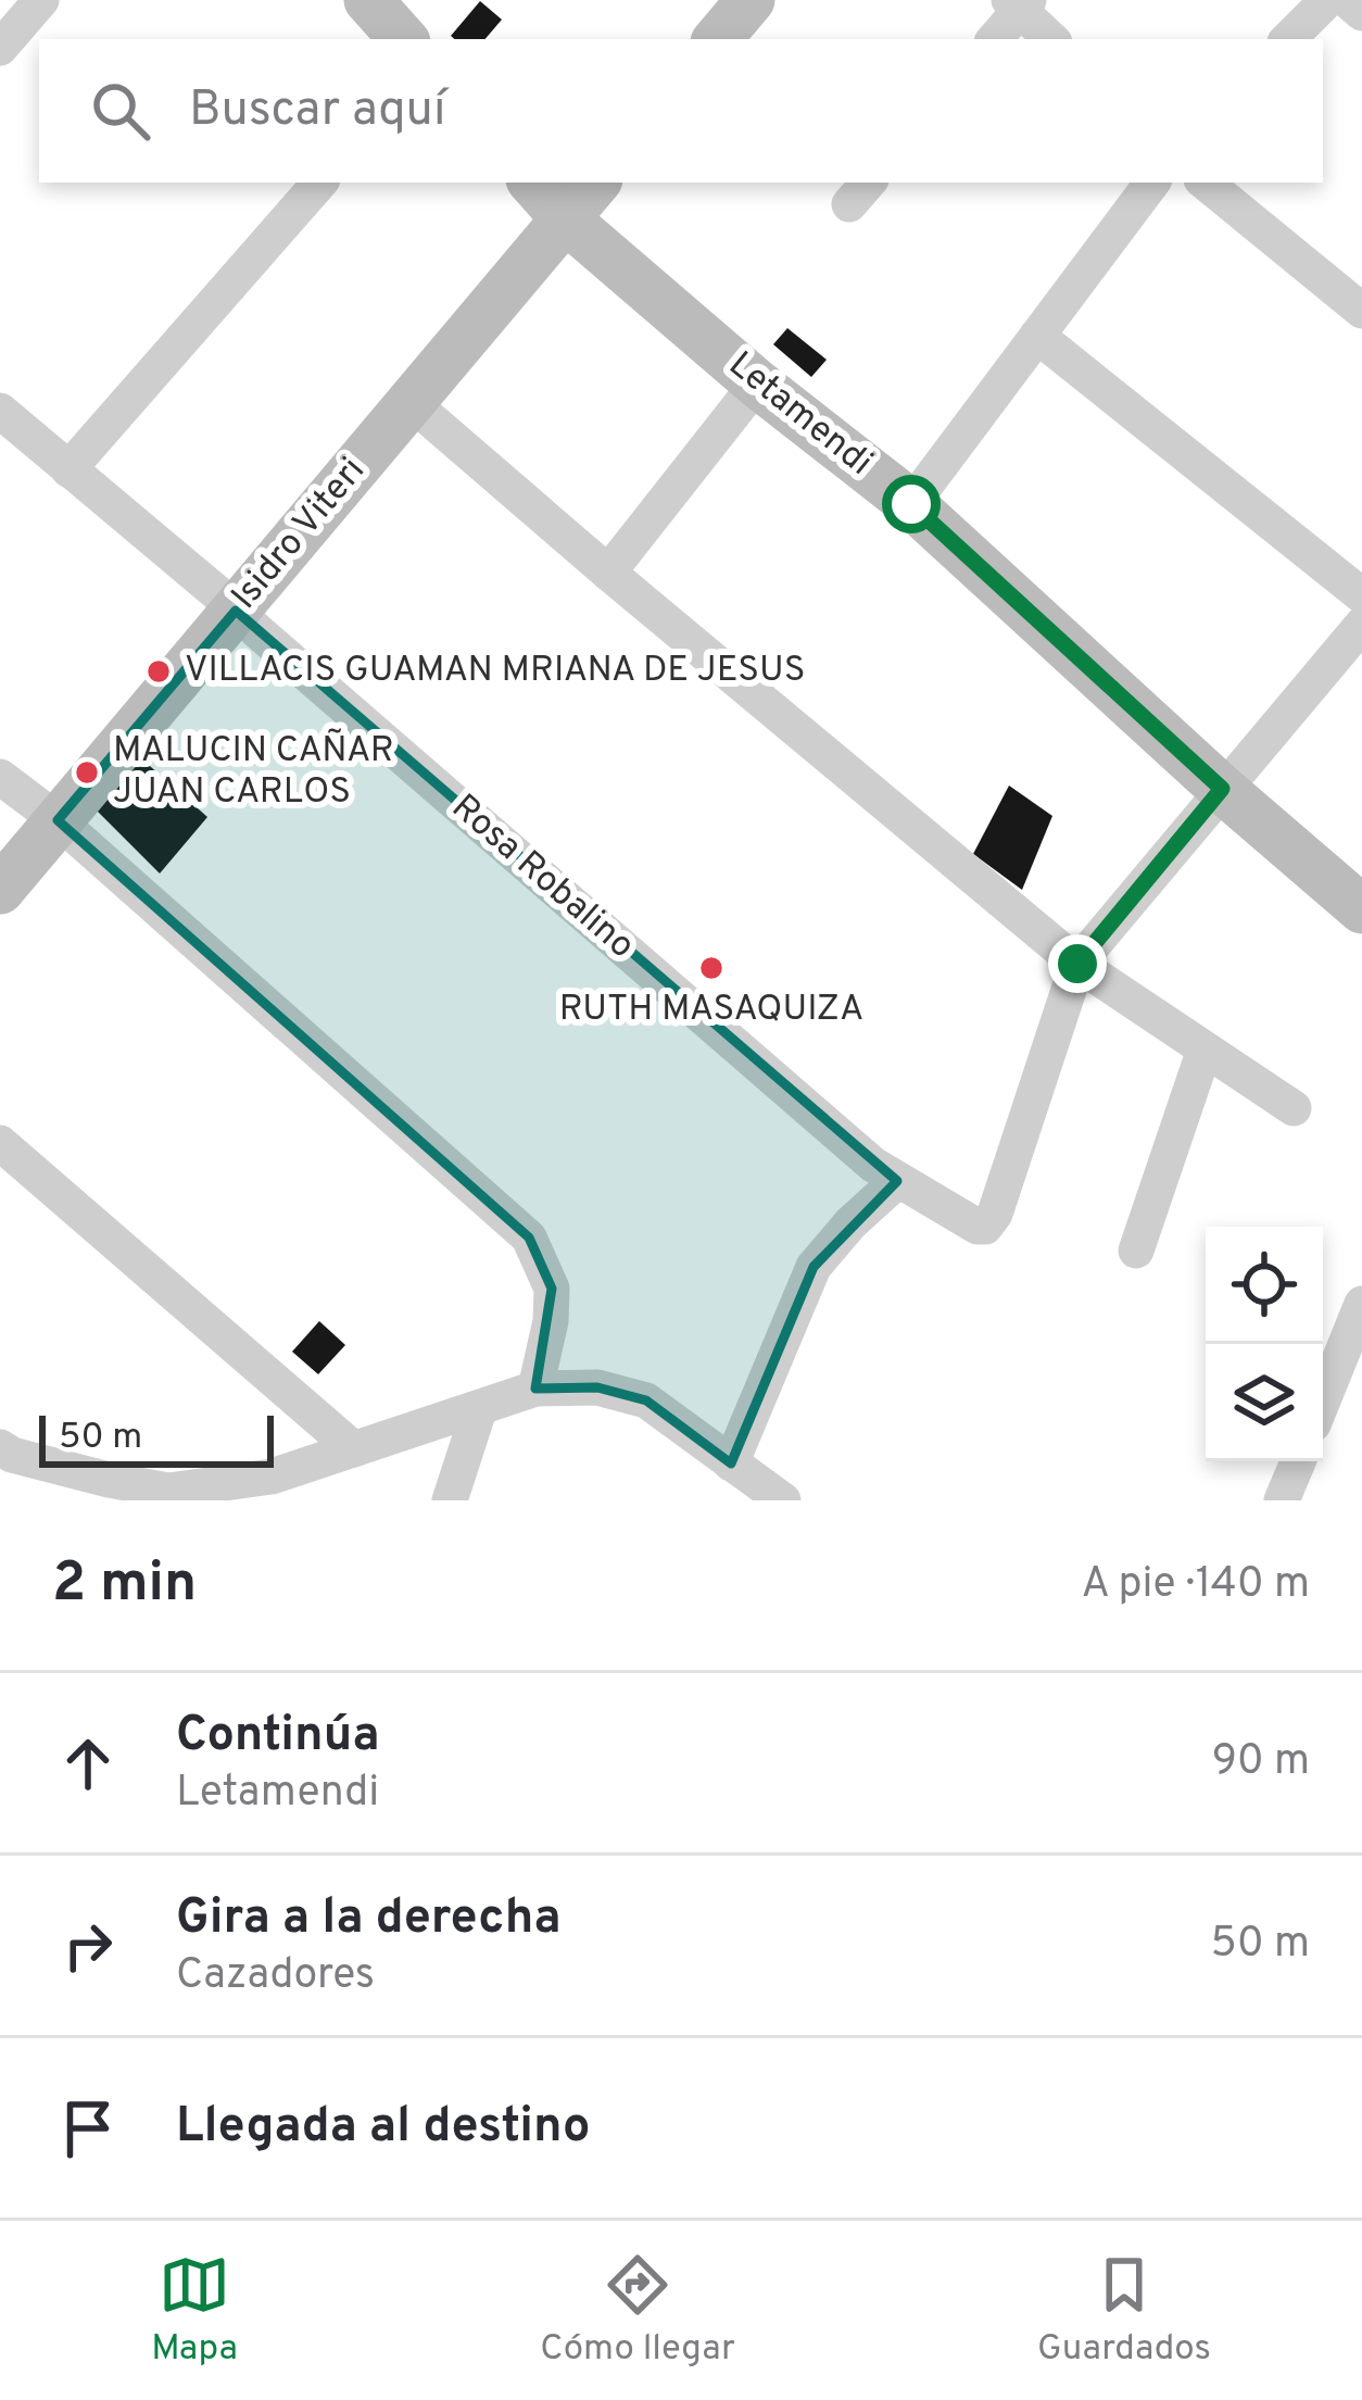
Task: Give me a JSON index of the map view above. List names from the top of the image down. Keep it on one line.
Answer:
{"streets":{"street":["Letamendi","Isidro Viteri","Rosa Robalino"]},"crossings":[["Letamendi","Isidro Viteri"],["Isidro Viteri","Rosa Robalino"]],"places":["VILLACIS GUAMAN MRIANA DE JESUS","MALUCIN CAÑAR JUAN CARLOS","RUTH MASAQUIZA"],"scale_bar":"50 m","page":{"search":"Buscar aquí","scale":"50 m","heading":["2 min","A pie · 140 m"],"list":[["Continúa","Letamendi","90 m"],["Gira a la derecha","Cazadores","50 m"],"Llegada al destino"],"nav":["Mapa","Cómo llegar","Guardados"]}}
